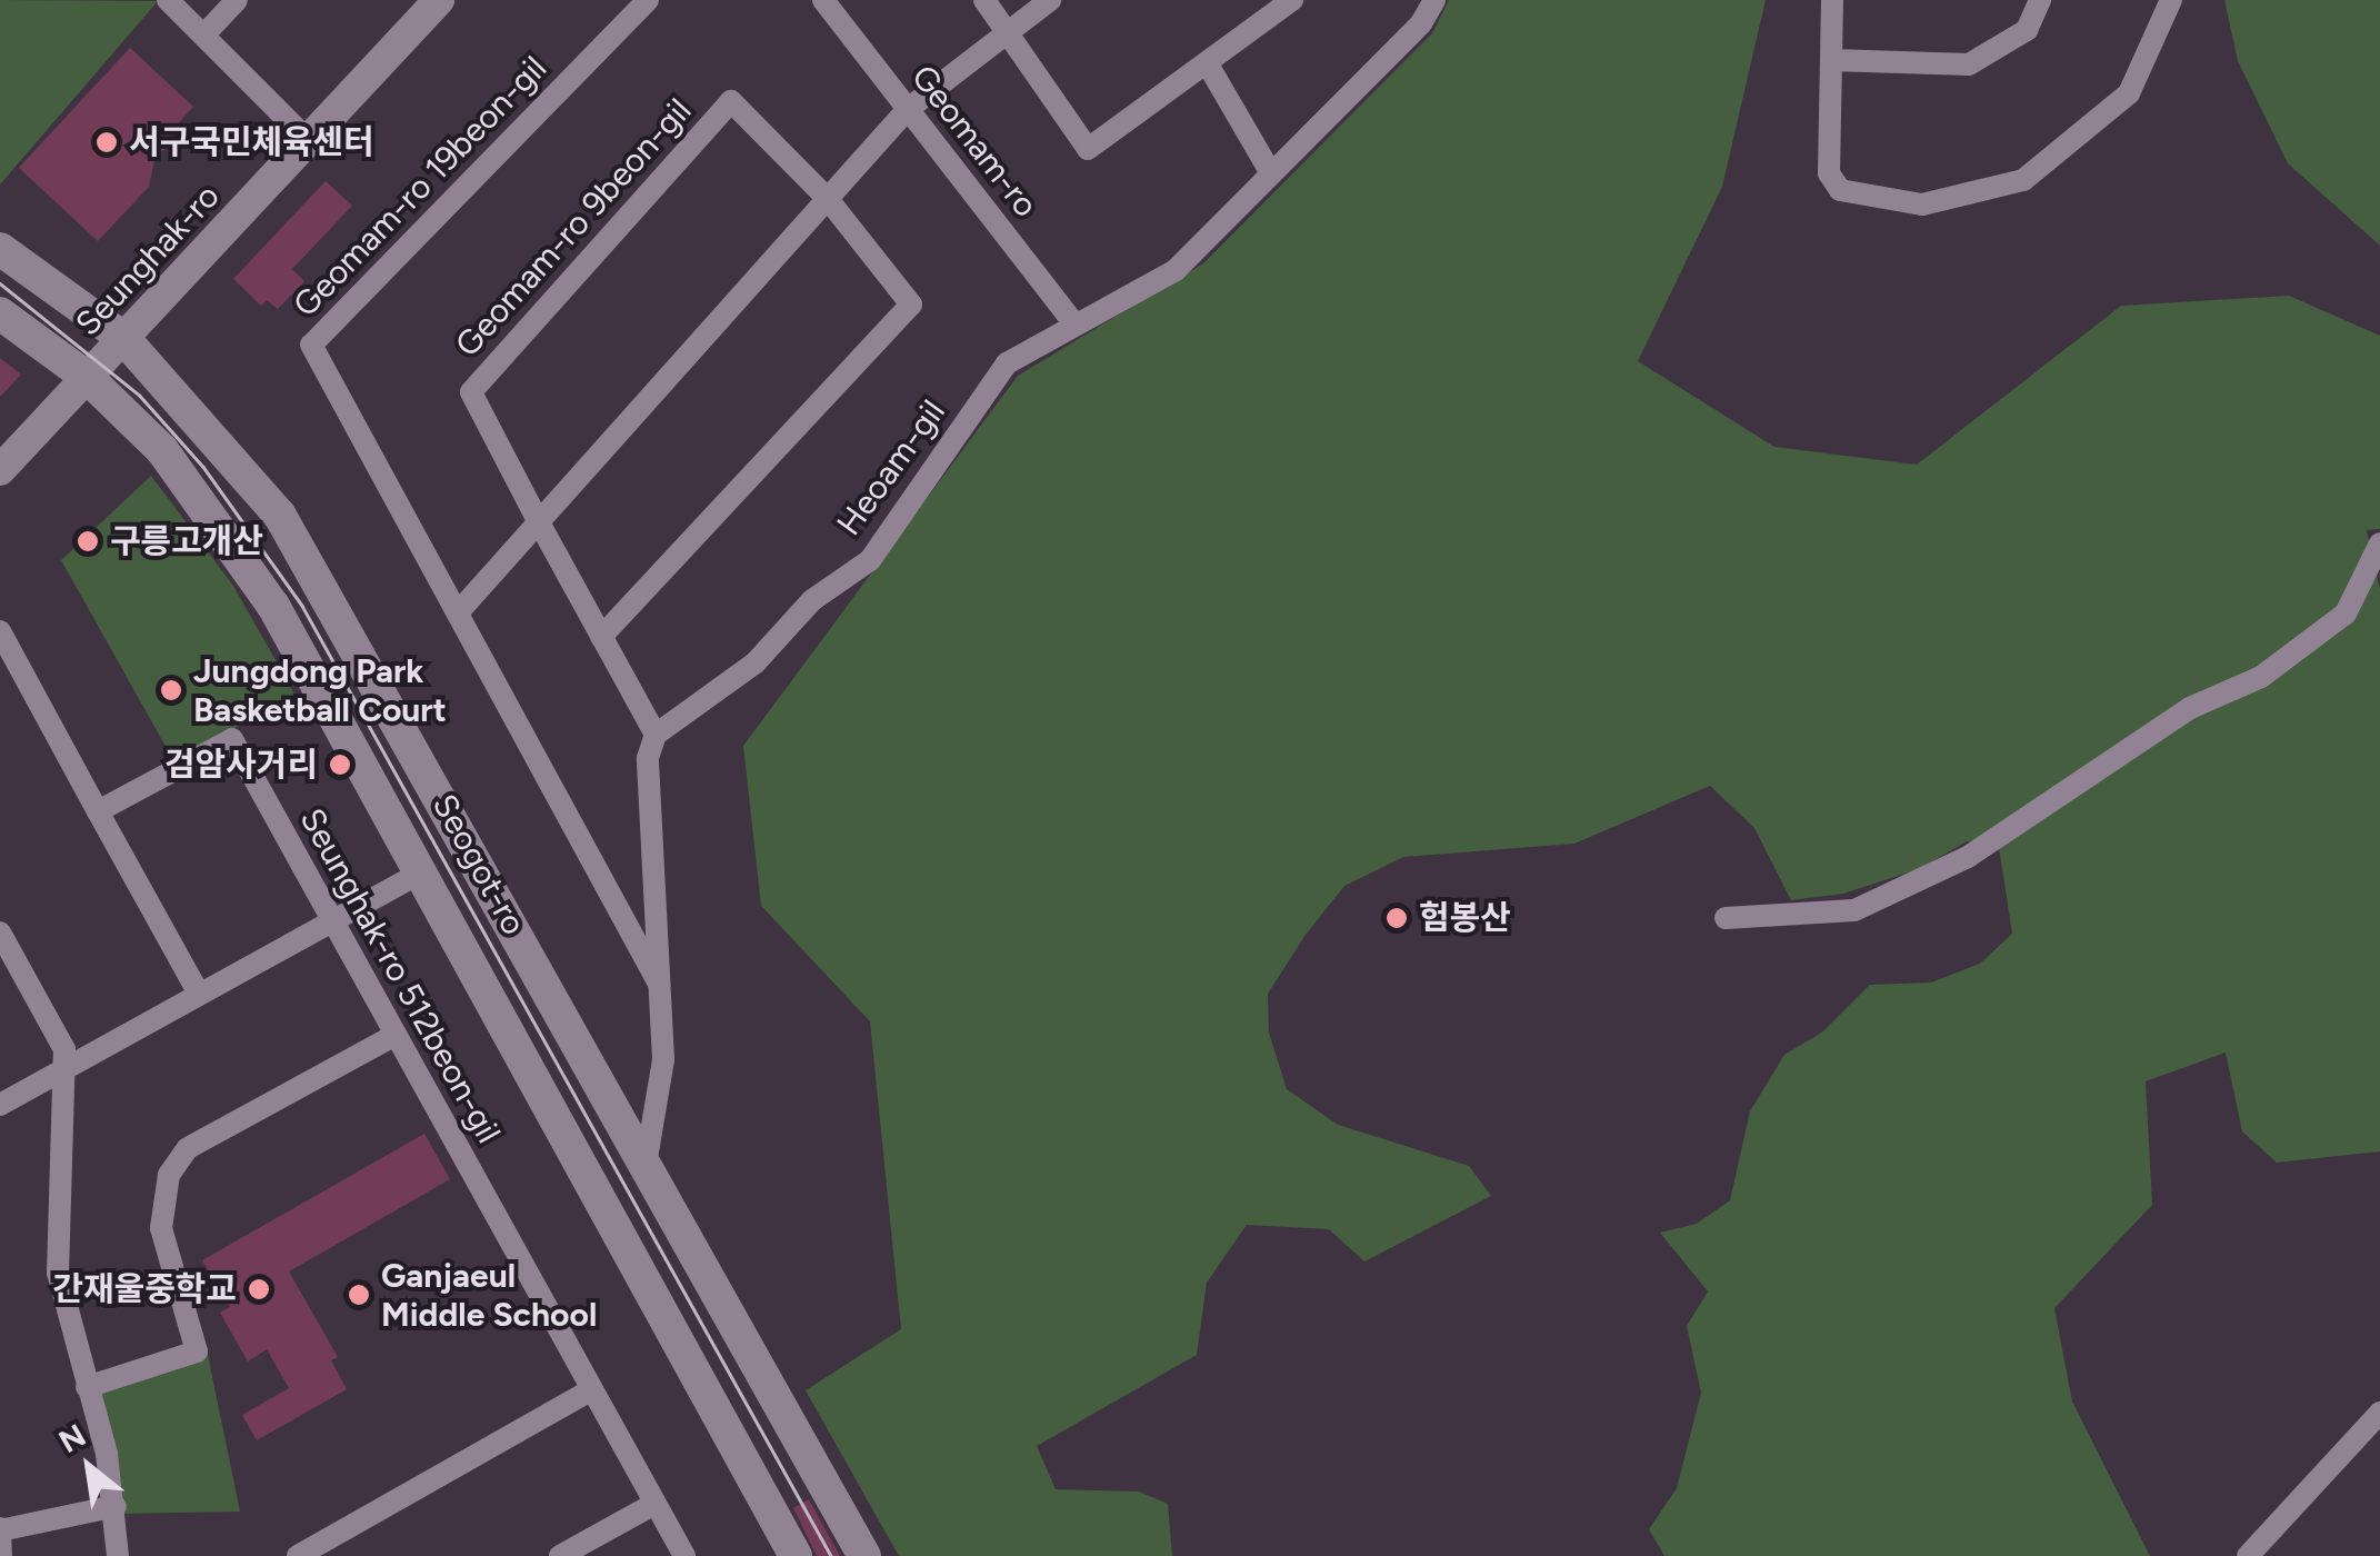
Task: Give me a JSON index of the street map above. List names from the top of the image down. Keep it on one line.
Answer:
{"streets":{"main road":["Seogot-ro"],"street":["Geomam-ro","Geomam-ro 19beon-gil","Geomam-ro 9beon-gil","Seunghak-ro","Heoam-gil","Seunghak-ro 512beon-gil"]},"crossings":[["Geomam-ro","Heoam-gil"],["Seunghak-ro","Seogot-ro"]],"places":["서구국민체육센터","구릉고개산","Jungdong Park Basketball Court","검암사거리","험봉산","간재울중학교","Ganjaeul Middle School"],"north":"top left"}
